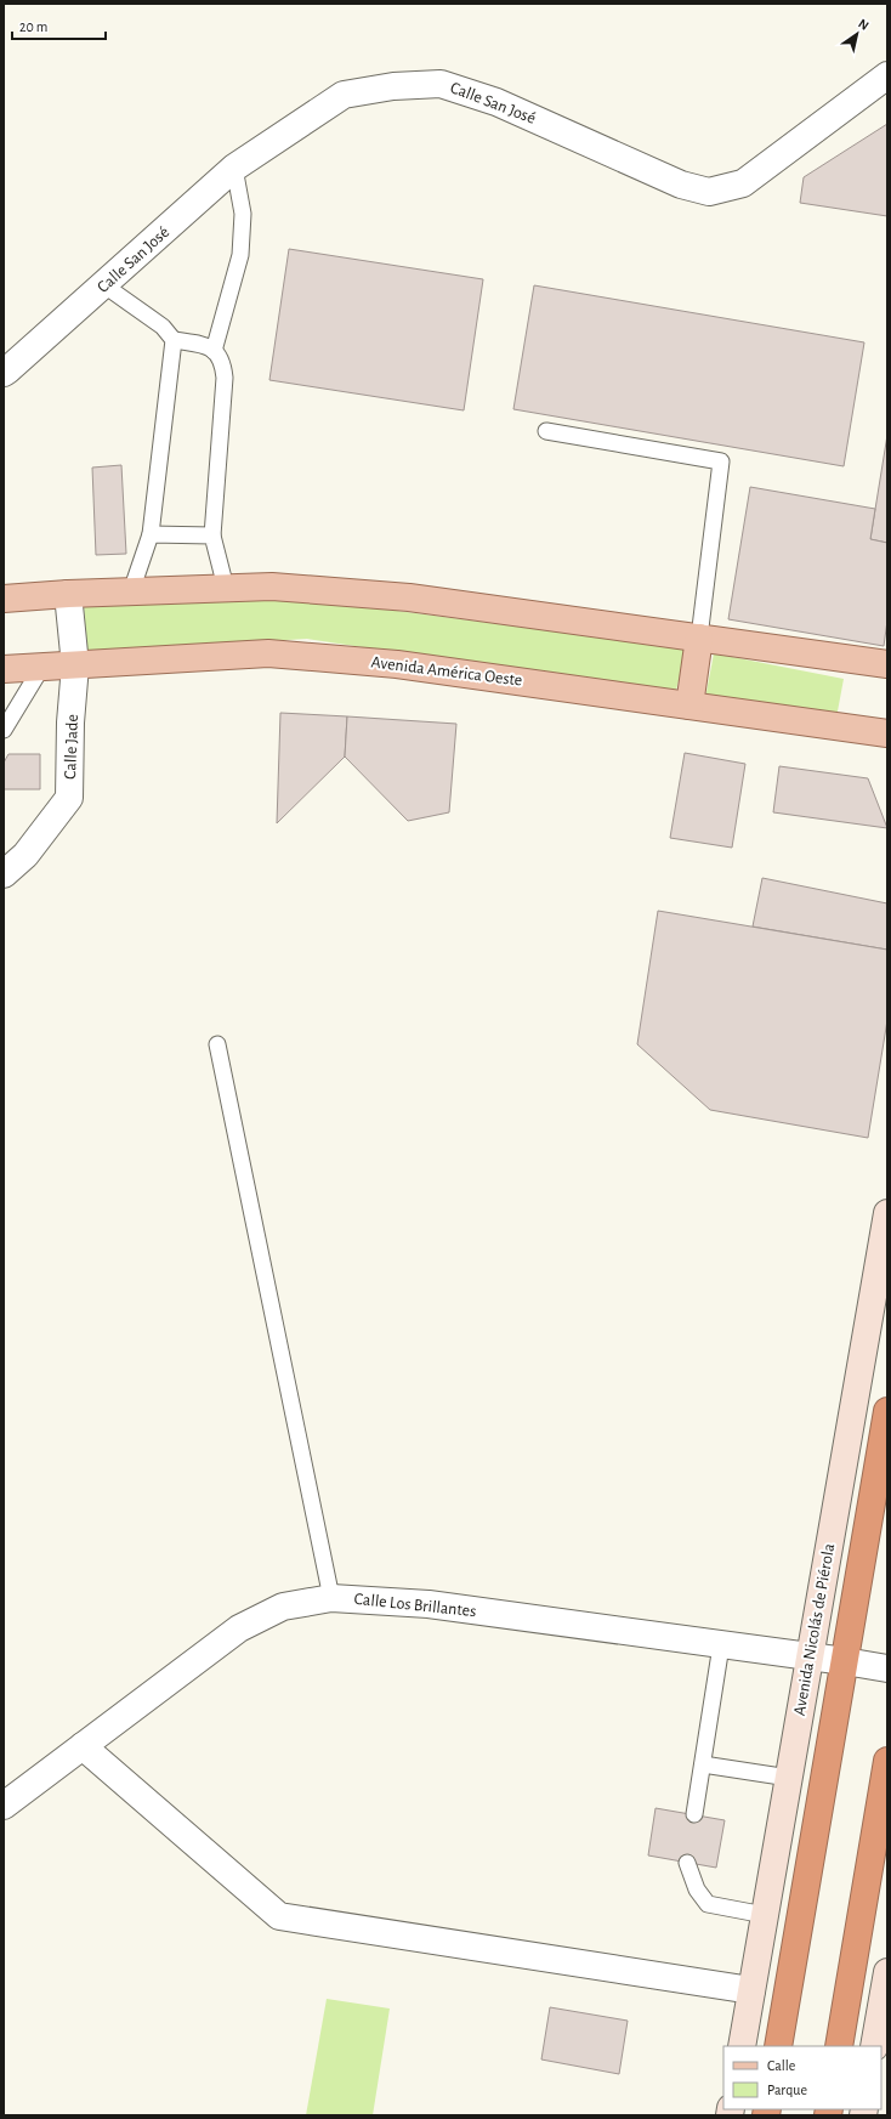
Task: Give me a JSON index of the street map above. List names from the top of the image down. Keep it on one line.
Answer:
{"streets":{"highway":["Avenida Nicolás de Piérola"],"main road":["Avenida América Oeste"],"street":["Calle San José","Calle Jade","Calle Los Brillantes"]},"crossings":[["Avenida América Oeste","Calle Jade"],["Calle Los Brillantes","Avenida Nicolás de Piérola"]],"legend":["Calle","Parque"],"scale_bar":"20 m","north":"top right"}
